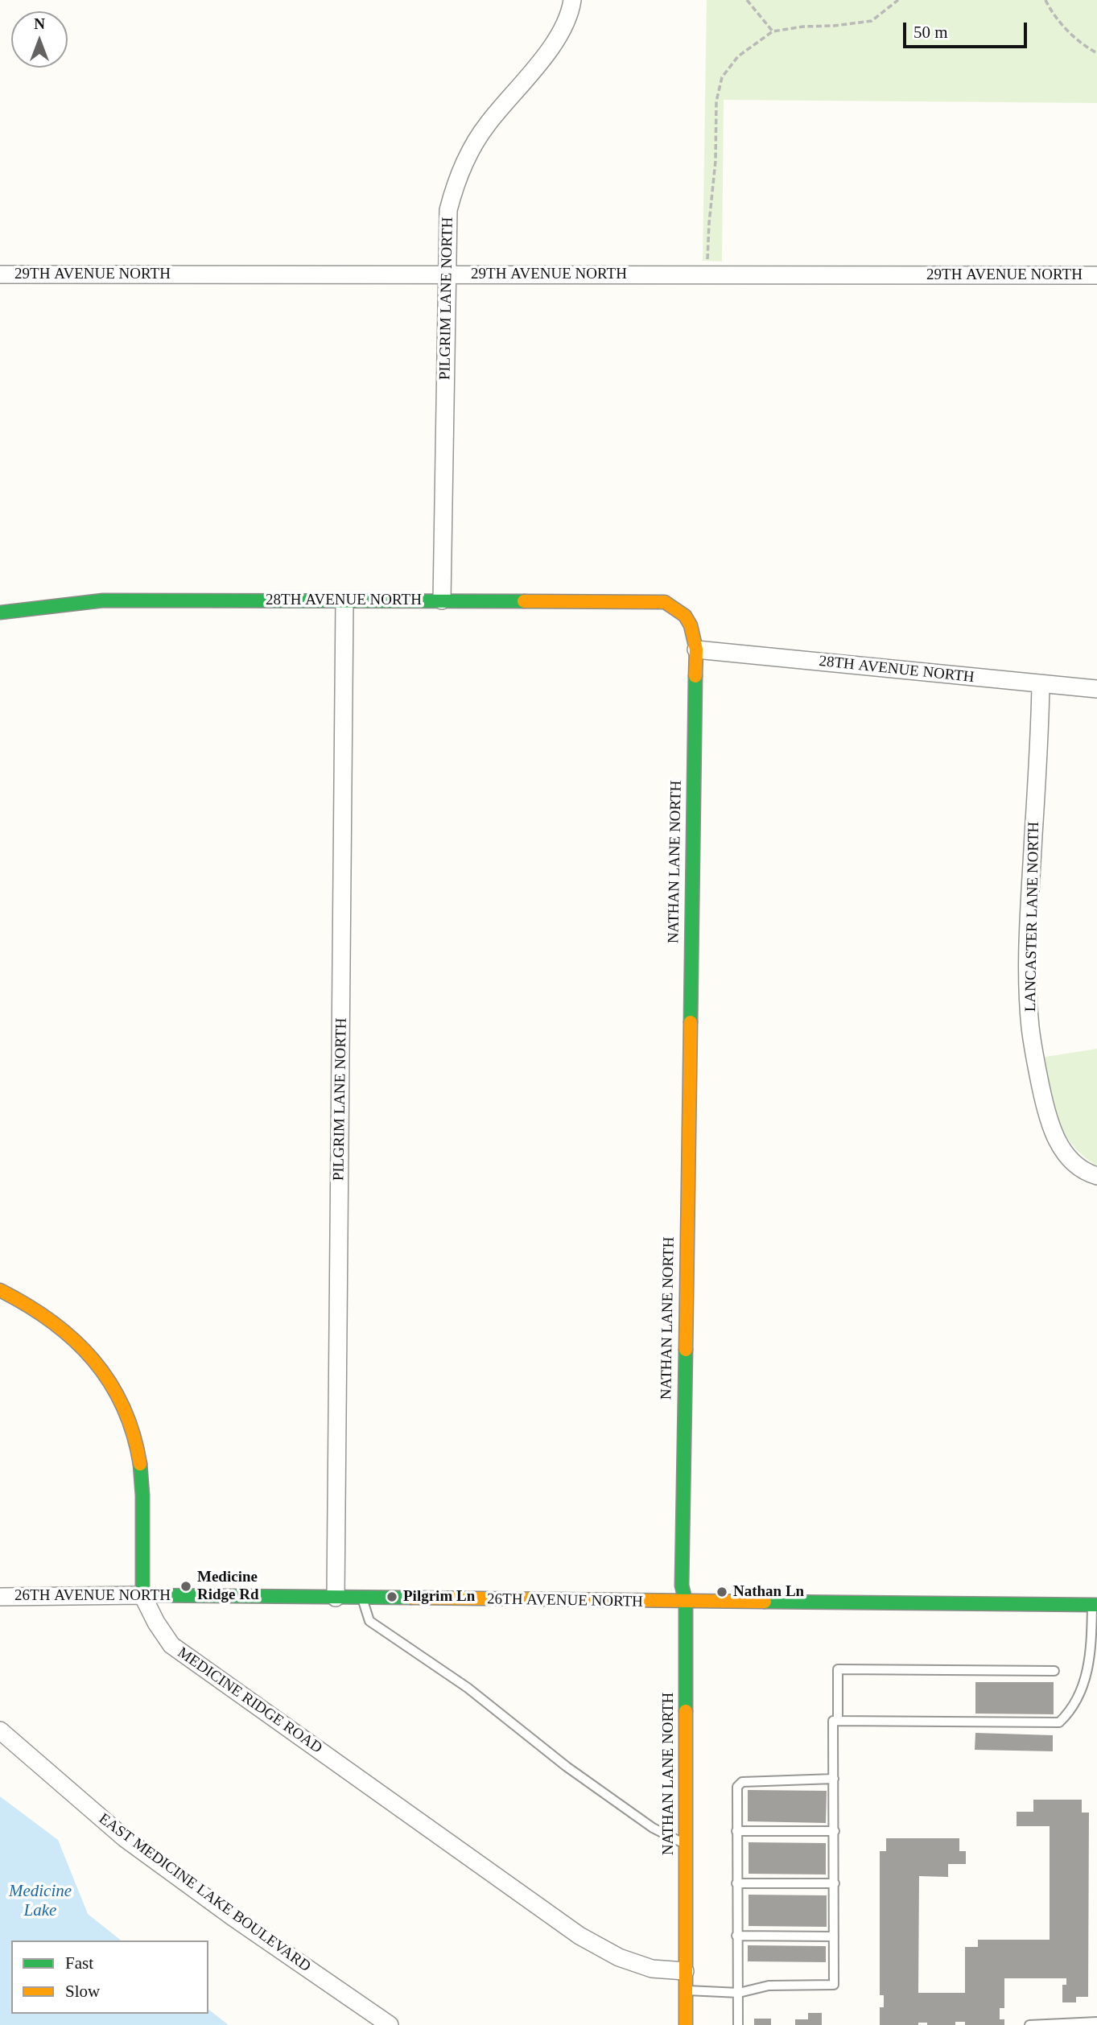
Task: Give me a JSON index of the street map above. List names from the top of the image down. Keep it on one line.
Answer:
{"streets":{"street":["29TH AVENUE NORTH","PILGRIM LANE NORTH","28TH AVENUE NORTH","NATHAN LANE NORTH","LANCASTER LANE NORTH","26TH AVENUE NORTH","MEDICINE RIDGE ROAD","EAST MEDICINE LAKE BOULEVARD"]},"crossings":[["29TH AVENUE NORTH","PILGRIM LANE NORTH"],["PILGRIM LANE NORTH","28TH AVENUE NORTH"],["PILGRIM LANE NORTH","26TH AVENUE NORTH"],["28TH AVENUE NORTH","NATHAN LANE NORTH"],["28TH AVENUE NORTH","LANCASTER LANE NORTH"],["NATHAN LANE NORTH","26TH AVENUE NORTH"],["NATHAN LANE NORTH","MEDICINE RIDGE ROAD"],["26TH AVENUE NORTH","MEDICINE RIDGE ROAD"]],"water":["Medicine Lake"],"places":["Medicine Ridge Rd","Nathan Ln","Pilgrim Ln"],"legend":["Fast","Slow"],"scale_bar":"50 m","north":"top"}
